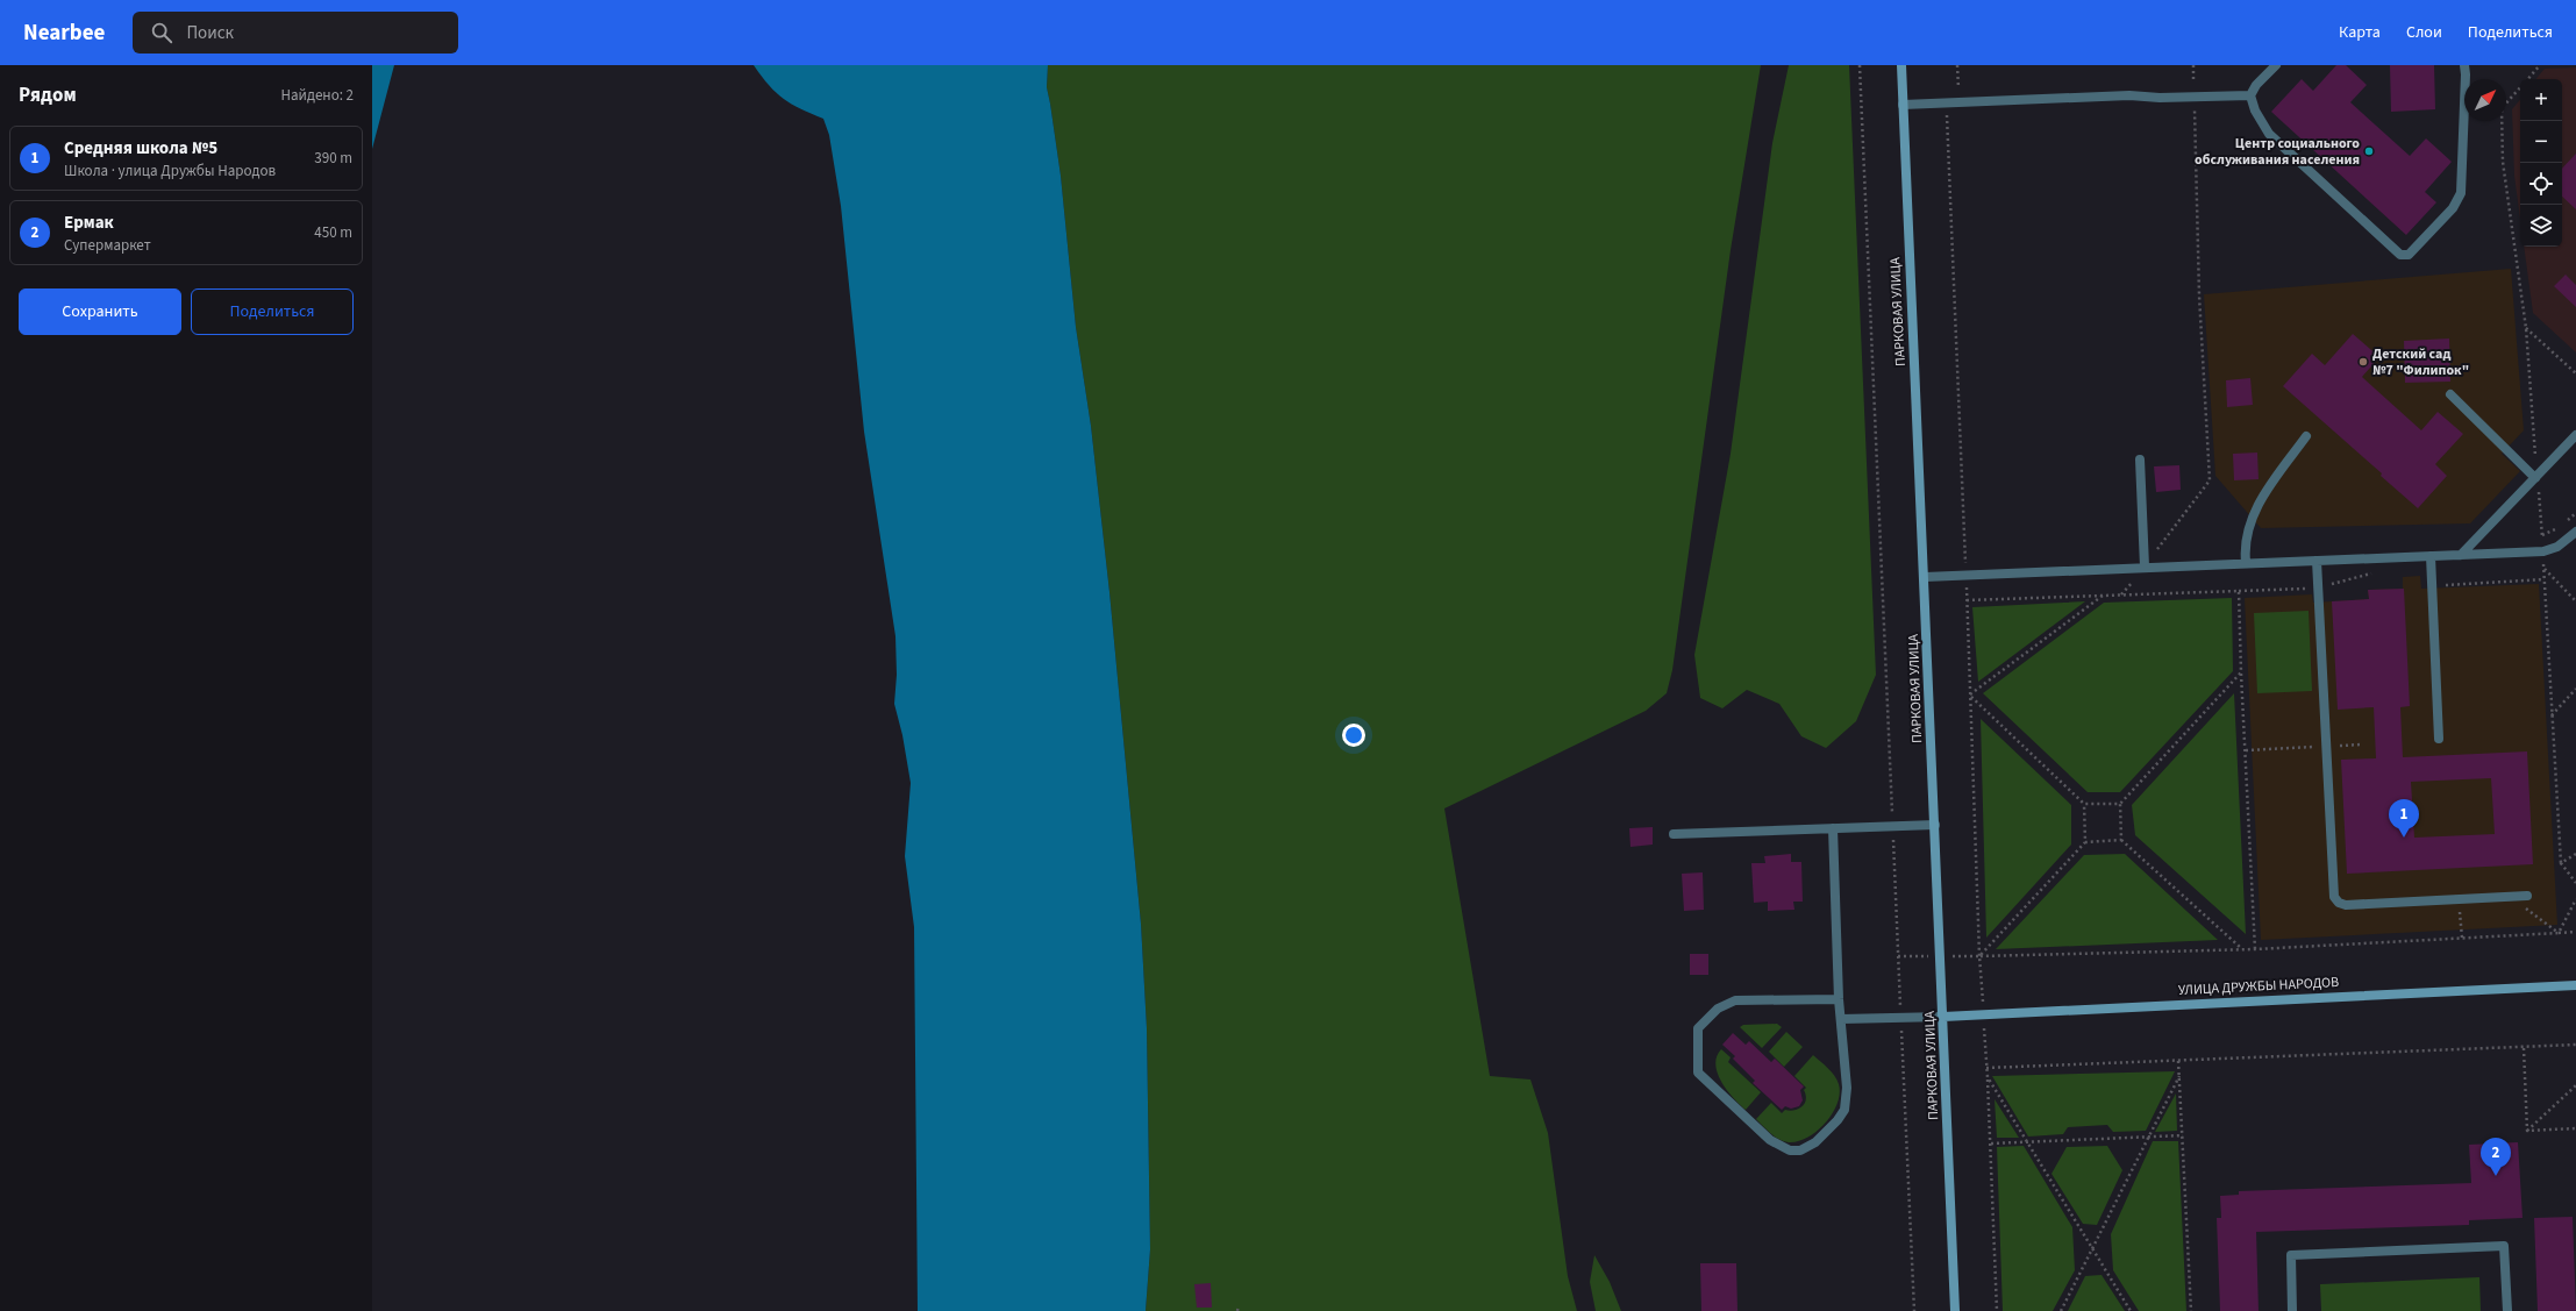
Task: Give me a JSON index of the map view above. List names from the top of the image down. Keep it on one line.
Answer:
{"streets":{"street":["ПАРКОВАЯ УЛИЦА","УЛИЦА ДРУЖБЫ НАРОДОВ"]},"crossings":[["ПАРКОВАЯ УЛИЦА","УЛИЦА ДРУЖБЫ НАРОДОВ"]],"places":["Центр социального обслуживания населения","Детский сад №7 \"Филипок\""],"north":"top right","page":{"header":"Nearbee","search":"Поиск","nav":["Карта","Слои","Поделиться"],"heading":["Рядом","Найдено: 2"],"map_buttons":["+","−"],"list":[{"mark":"1","name":"Средняя школа №5","note":"Школа · улица Дружбы Народов","value":"390 m"},{"mark":"2","name":"Ермак","note":"Супермаркет","value":"450 m"}],"buttons":["Сохранить","Поделиться"],"pins":["1","2"]}}
